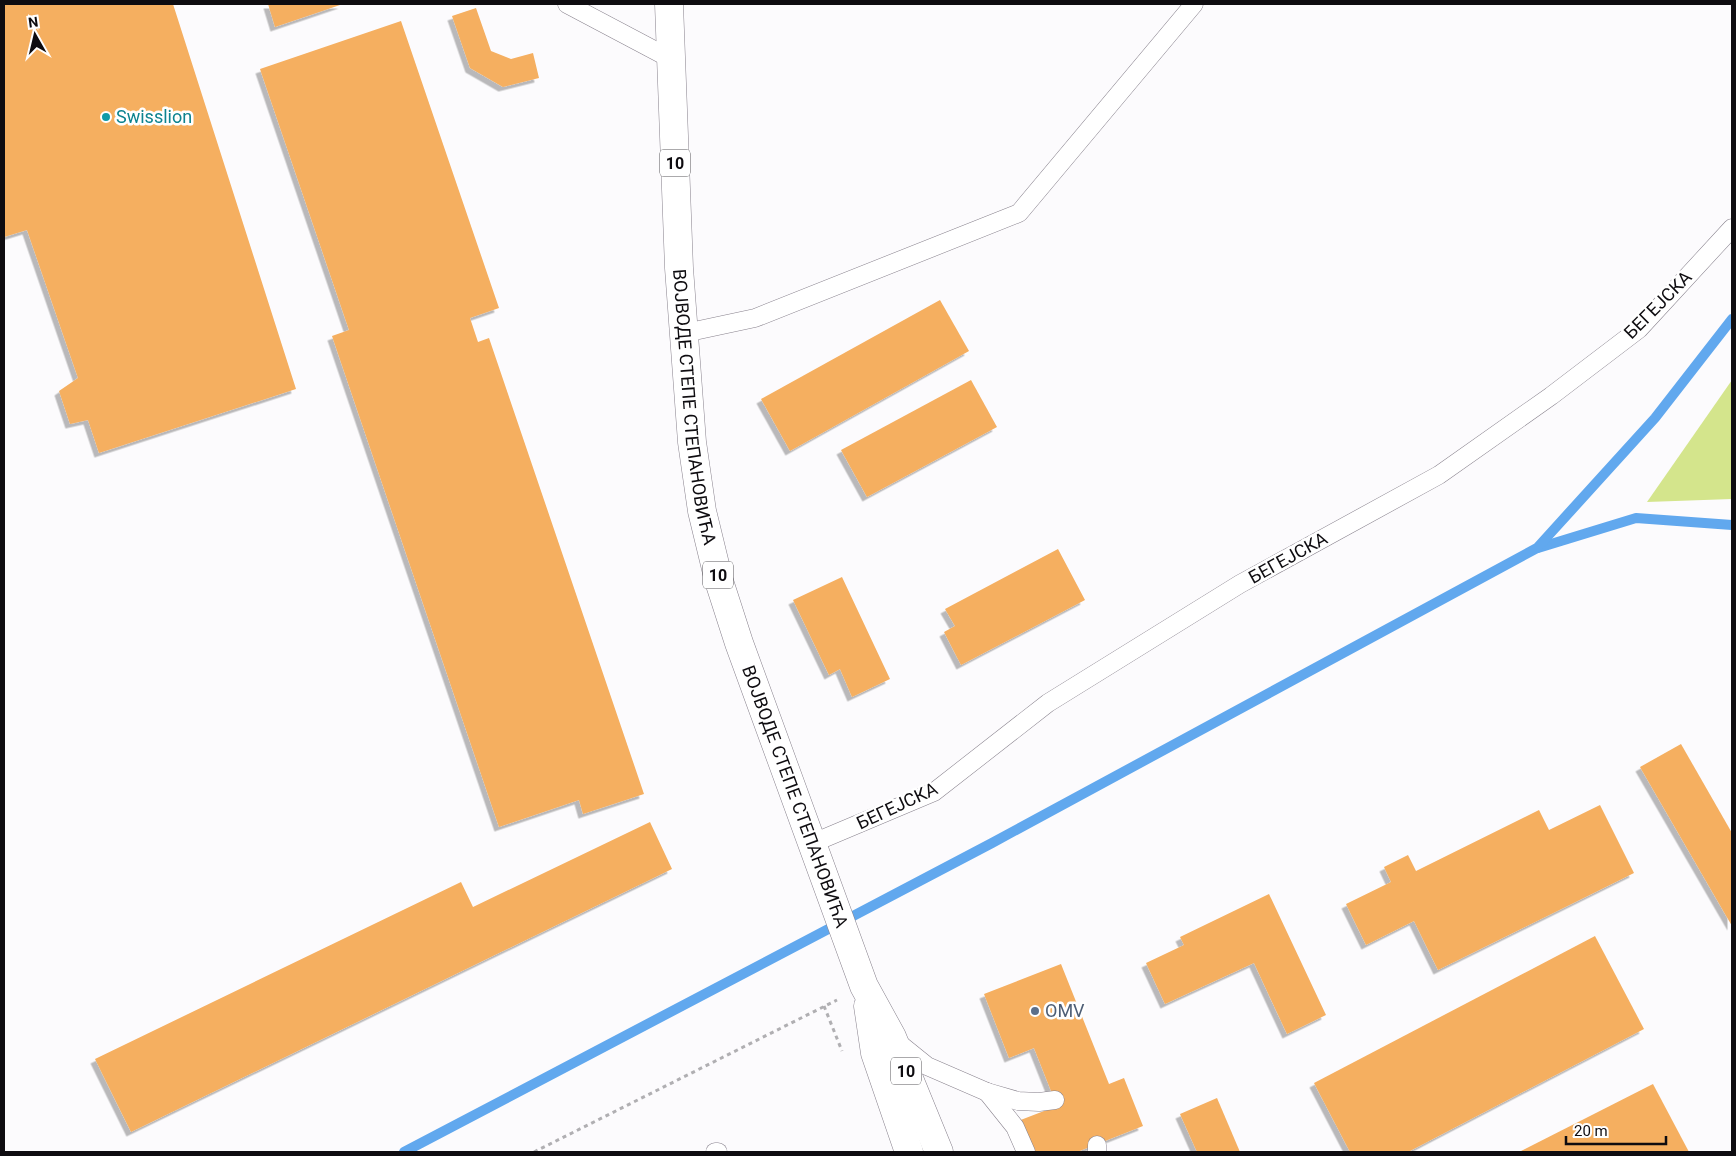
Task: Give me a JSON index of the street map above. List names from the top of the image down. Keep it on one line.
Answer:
{"streets":{"main road":["10","ВОЈВОДЕ СТЕПЕ СТЕПАНОВИЋА"],"lane":["БЕГЕЈСКА"]},"crossings":[["БЕГЕЈСКА","ВОЈВОДЕ СТЕПЕ СТЕПАНОВИЋА"]],"places":["Swisslion","OMV"],"scale_bar":"20 m","north":"top"}
